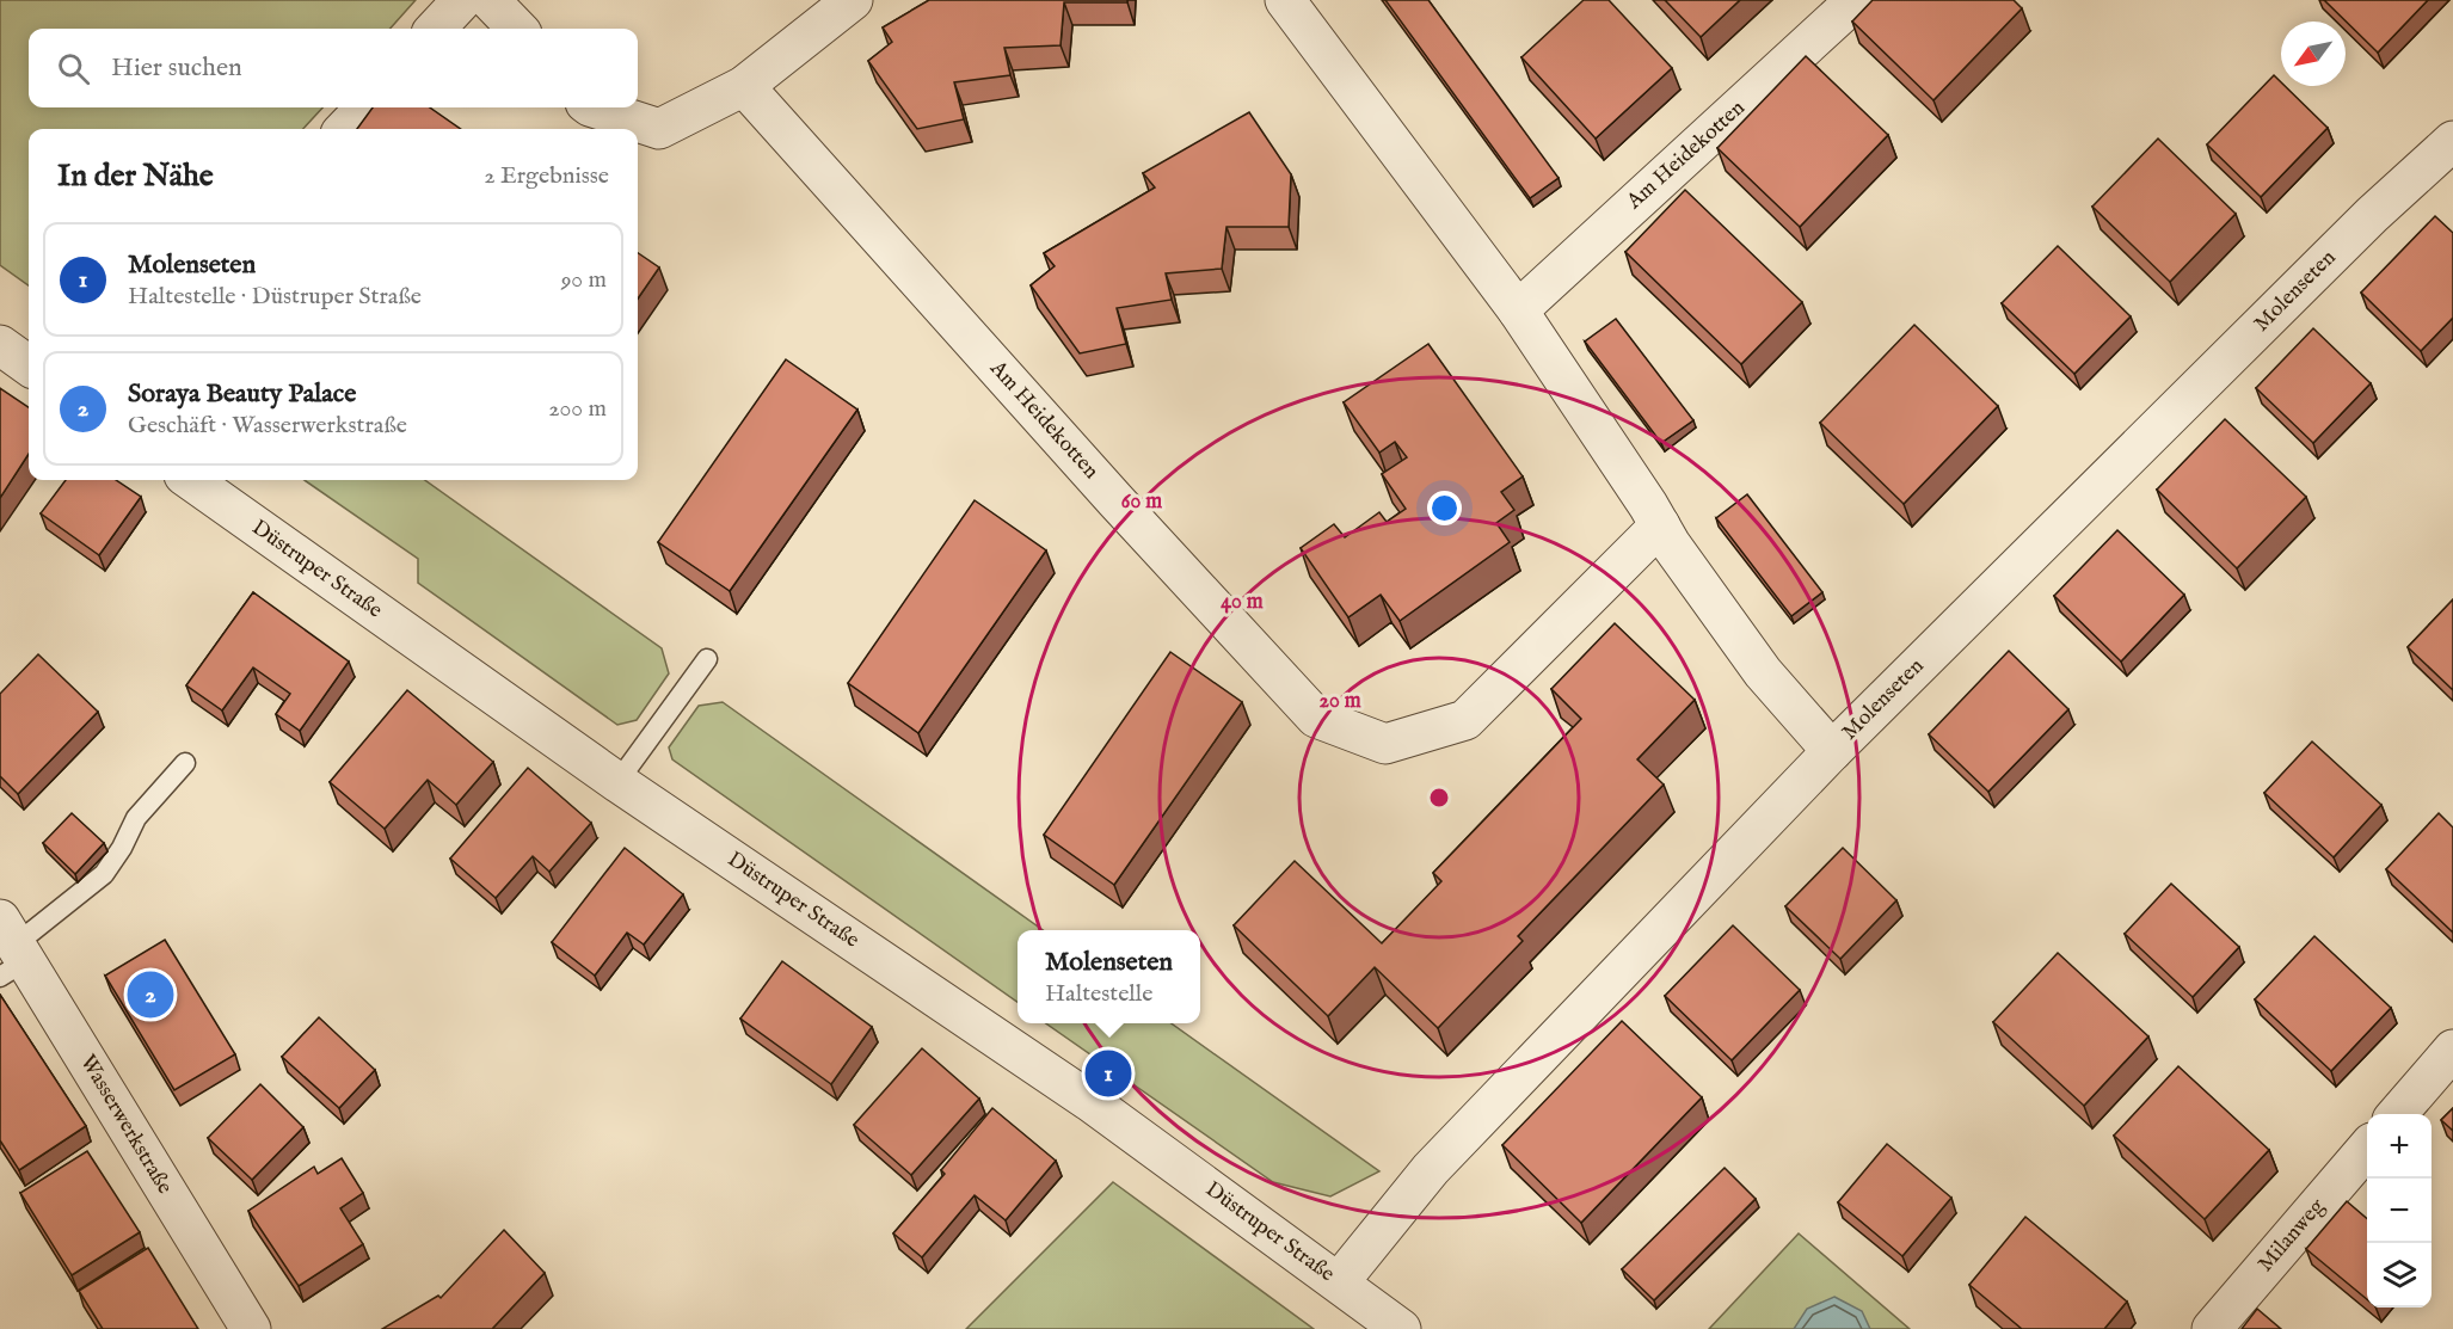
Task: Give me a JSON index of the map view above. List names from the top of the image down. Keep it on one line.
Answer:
{"streets":{"street":["Am Heidekotten","Molenseten","Düstruper Straße","Wasserwerkstraße","Milanweg"]},"crossings":[["Molenseten","Düstruper Straße"]],"north":"bottom left","page":{"search":"Hier suchen","heading":["In der Nähe","2 Ergebnisse"],"list":[{"mark":"1","name":"Molenseten","note":"Haltestelle · Düstruper Straße","value":"90 m"},{"mark":"2","name":"Soraya Beauty Palace","note":"Geschäft · Wasserwerkstraße","value":"200 m"}],"popup":["Molenseten","Haltestelle"],"pins":["2","1"],"map_buttons":["+","−"]},"rings":["60 m","40 m","20 m"]}
